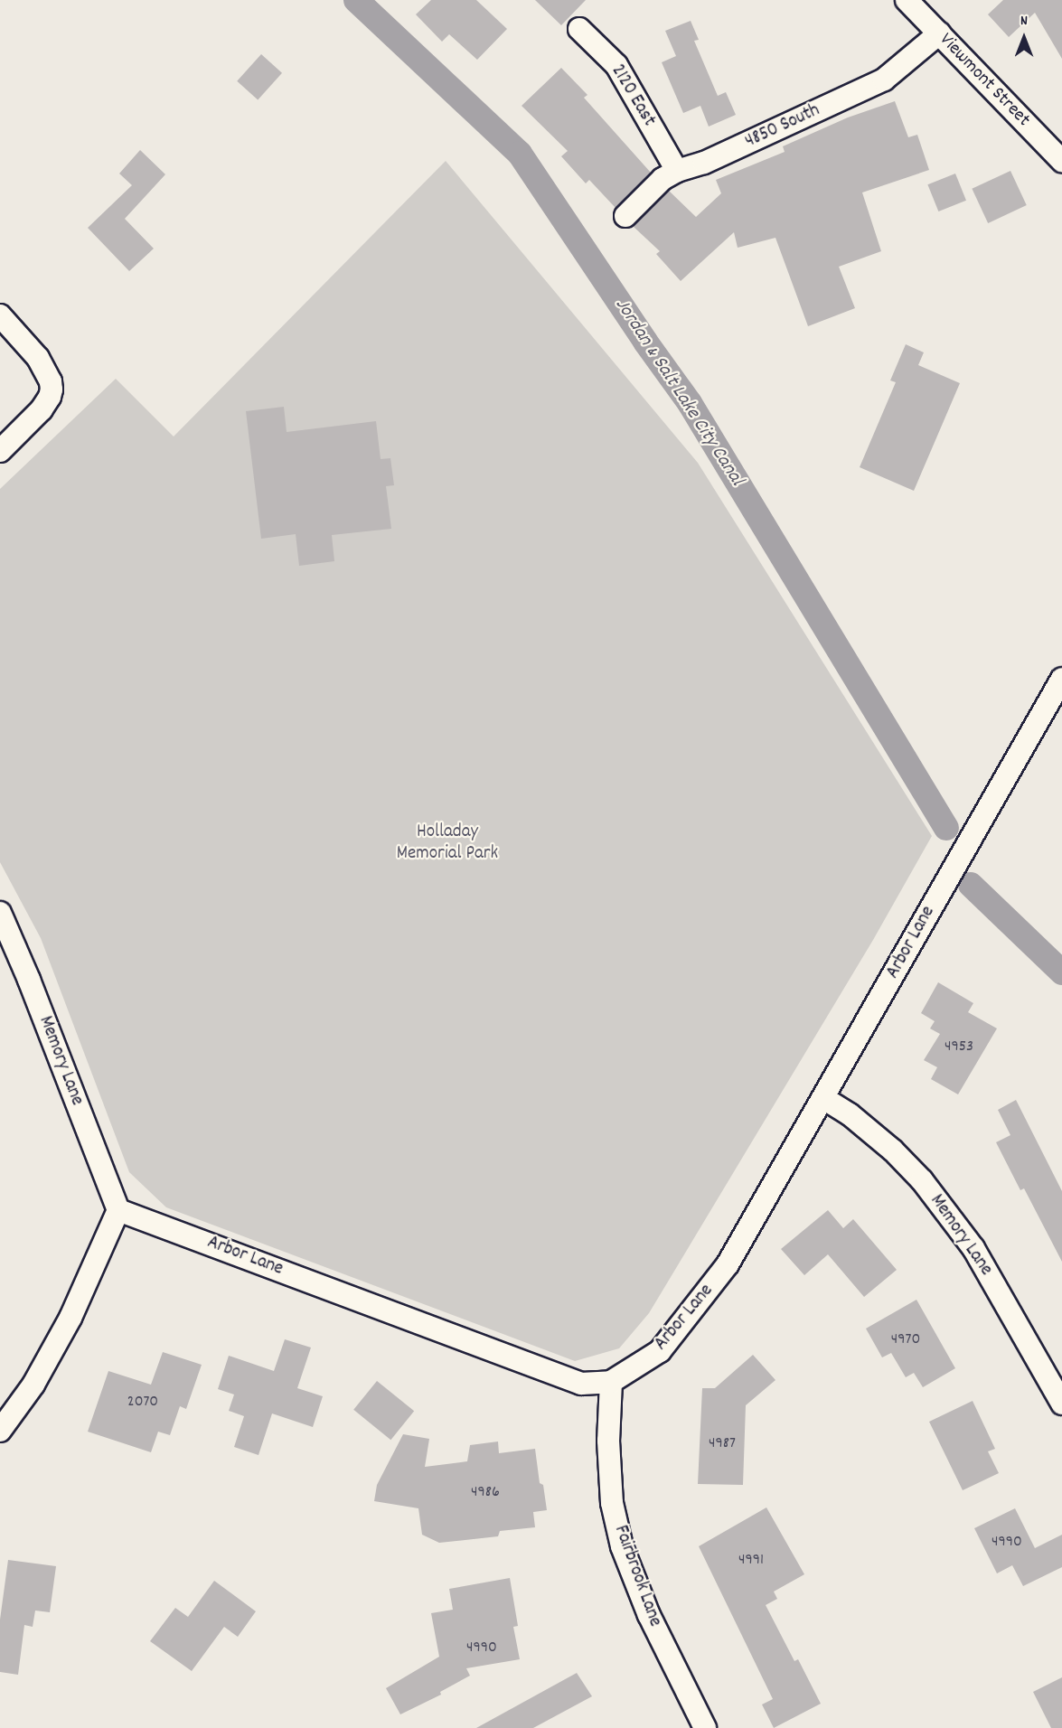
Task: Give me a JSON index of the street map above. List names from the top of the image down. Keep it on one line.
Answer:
{"streets":{"street":["Viewmont Street","2120 East","4850 South","Arbor Lane","Memory Lane","Fairbrook Lane"]},"crossings":[["Viewmont Street","4850 South"],["2120 East","4850 South"],["Arbor Lane","Memory Lane"],["Arbor Lane","Fairbrook Lane"]],"water":["Jordan & Salt Lake City Canal"],"parks":["Holladay Memorial Park"],"house_numbers":["4953","4970","2070","4987","4986","4990","4991","4990"],"north":"top"}
